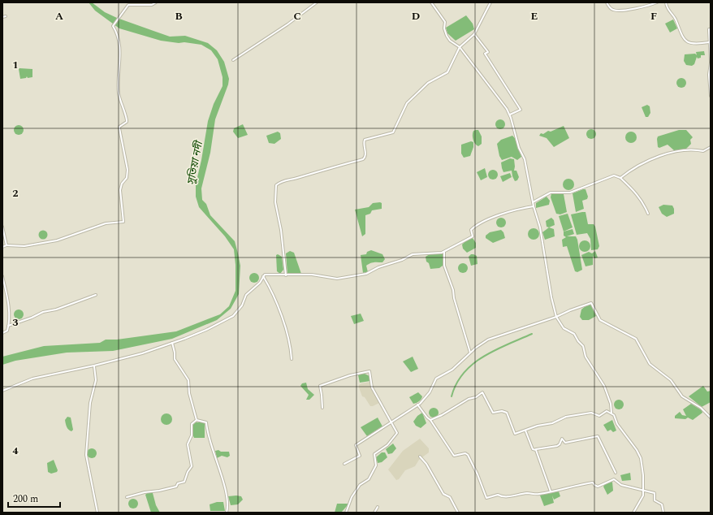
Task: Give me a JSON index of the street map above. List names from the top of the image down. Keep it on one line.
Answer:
{"water":["সুতিয়া নদী"],"scale_bar":"200 m","grid":{"columns":["A","B","C","D","E","F"],"rows":["1","2","3","4"]}}
